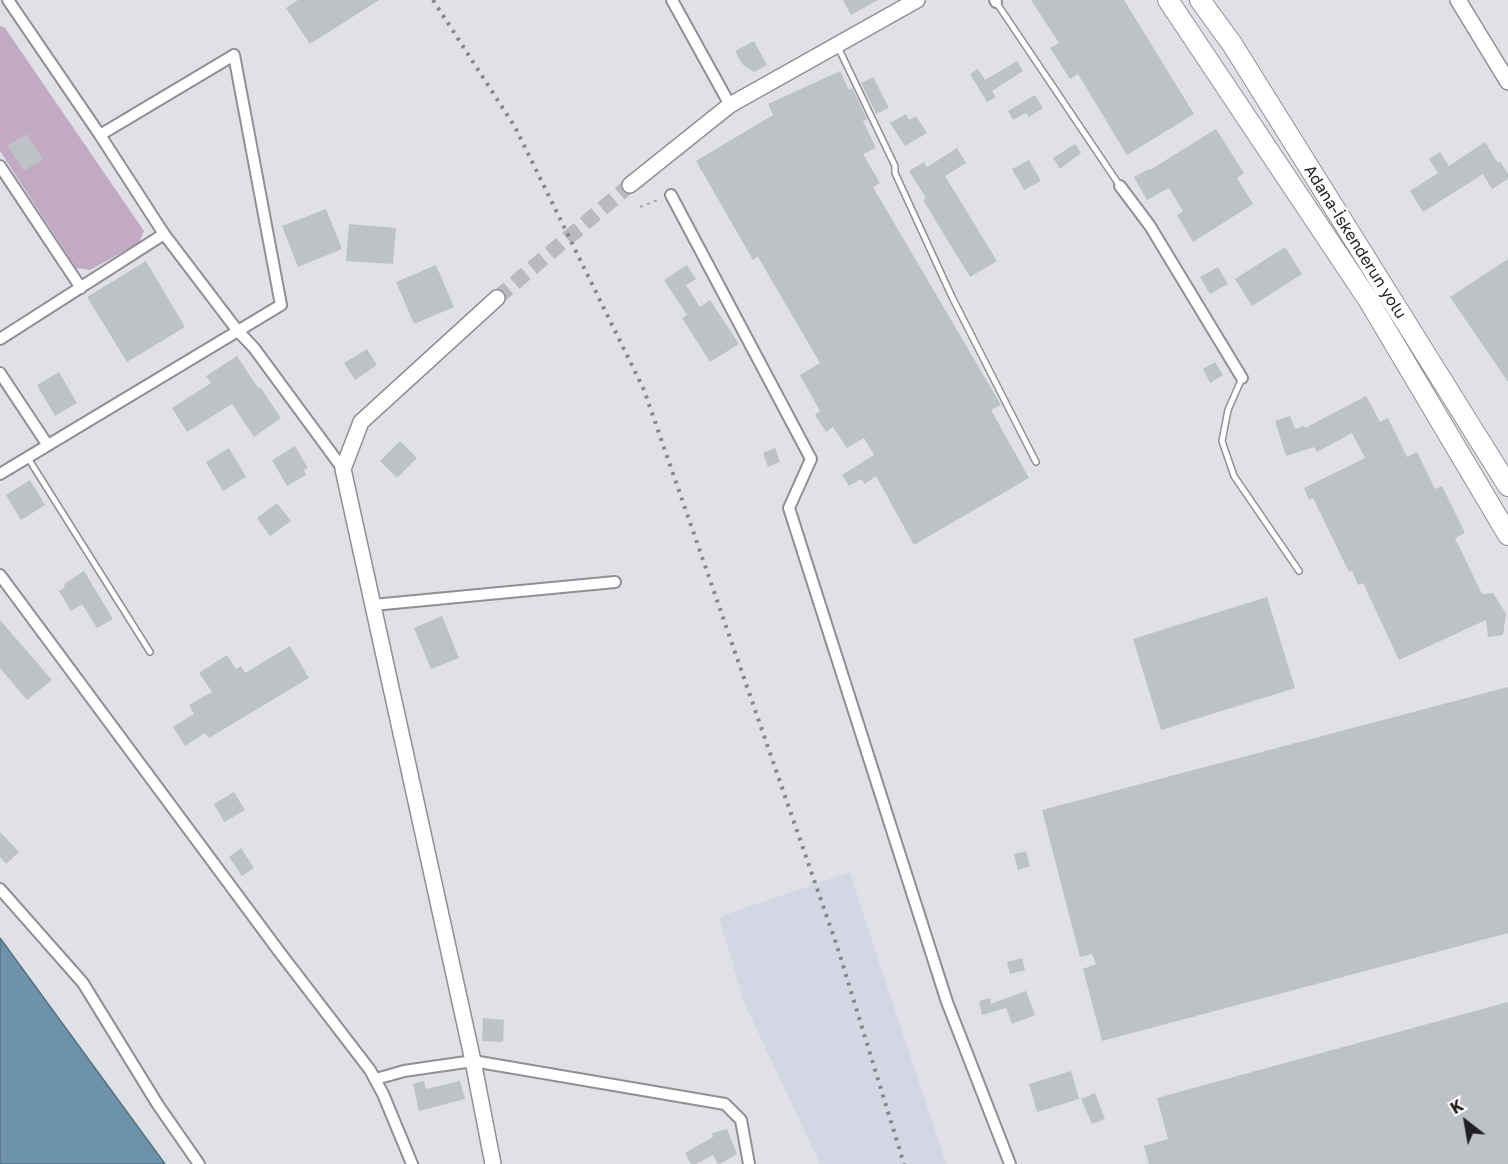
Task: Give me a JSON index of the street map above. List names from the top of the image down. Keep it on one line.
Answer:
{"streets":{"highway":["Adana-İskenderun yolu"]},"north":"top left"}
